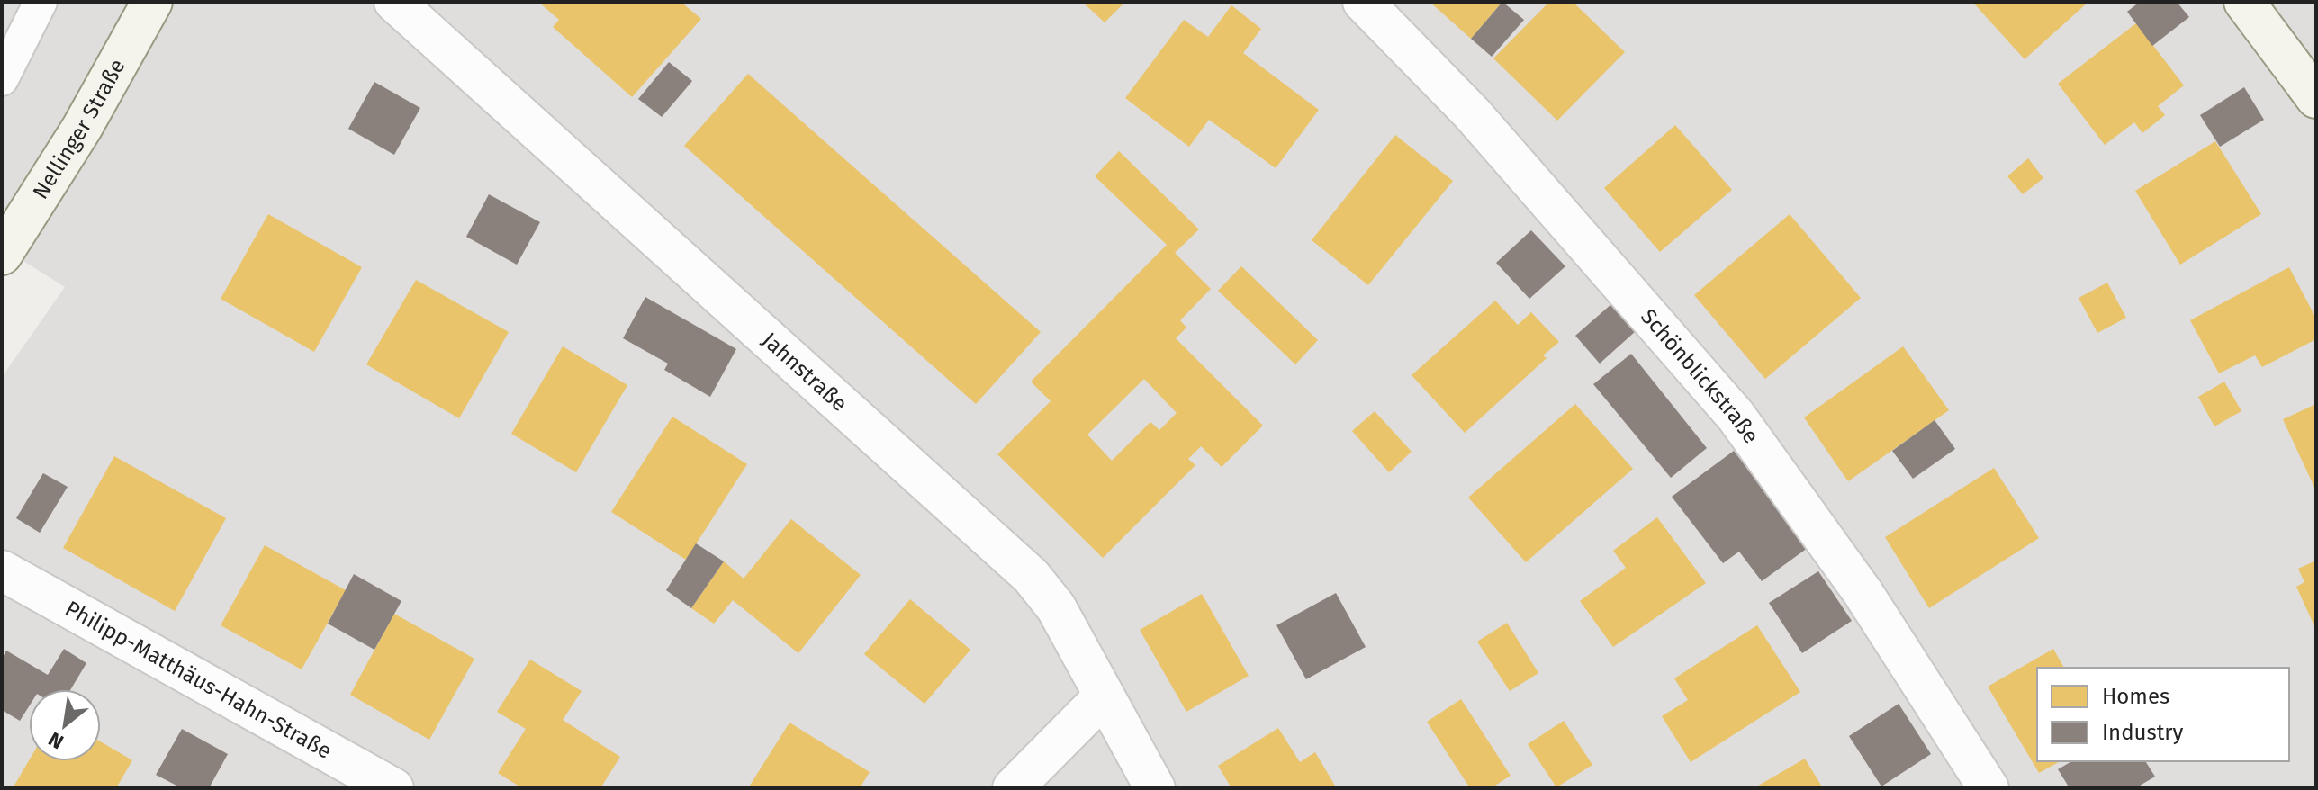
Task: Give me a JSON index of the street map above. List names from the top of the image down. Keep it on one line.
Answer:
{"streets":{"main road":["Nellinger Straße"],"street":["Jahnstraße","Schönblickstraße","Philipp-Matthäus-Hahn-Straße"]},"legend":["Homes","Industry"],"north":"bottom left"}
